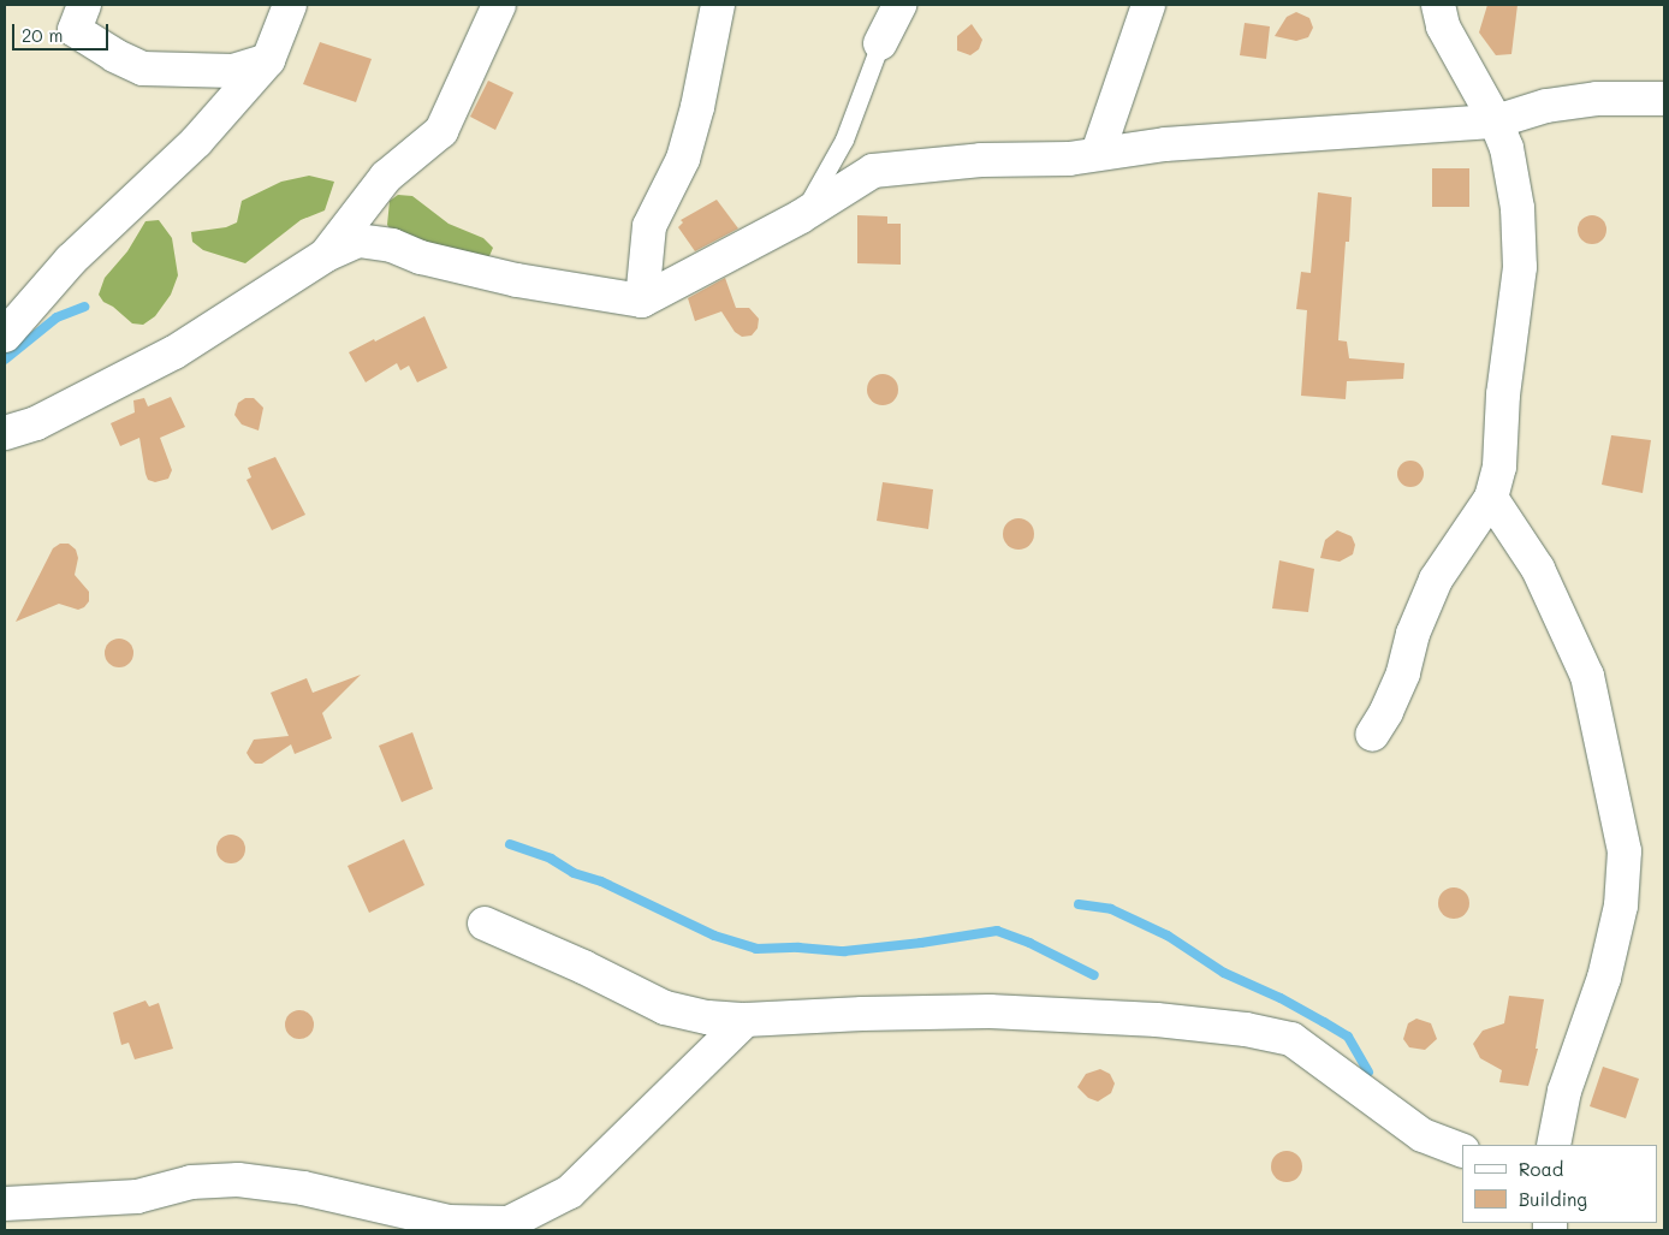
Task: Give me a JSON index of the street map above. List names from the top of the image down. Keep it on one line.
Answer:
{"legend":["Road","Building"],"scale_bar":"20 m"}
